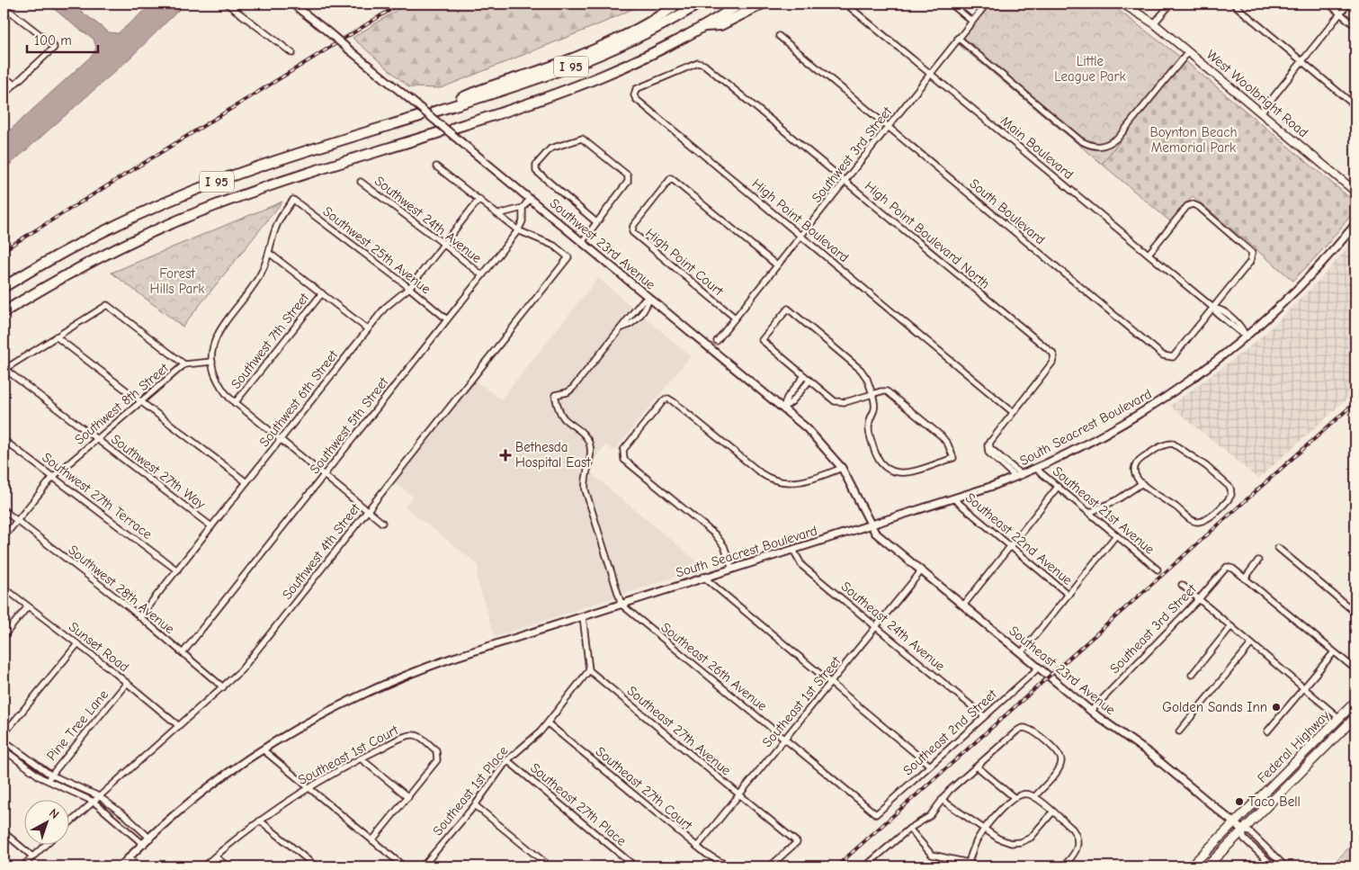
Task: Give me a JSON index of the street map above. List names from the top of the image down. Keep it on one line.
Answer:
{"streets":{"highway":["I 95"],"main road":["West Woolbright Road","Federal Highway"],"street":["Main Boulevard","Southwest 3rd Street","South Boulevard","Southwest 24th Avenue","High Point Boulevard","High Point Boulevard North","Southwest 23rd Avenue","Southwest 25th Avenue","High Point Court","Southwest 7th Street","Southwest 6th Street","Southwest 8th Street","Southwest 5th Street","South Seacrest Boulevard","Southwest 27th Way","Southwest 27th Terrace","Southeast 21st Avenue","Southeast 22nd Avenue","Southwest 4th Street","Southwest 28th Avenue","Southeast 24th Avenue","Southeast 3rd Street","Sunset Road","Southeast 26th Avenue","Southeast 23rd Avenue","Southeast 1st Street","Pine Tree Lane","Southeast 27th Avenue","Southeast 2nd Street","Southeast 1st Court","Southeast 27th Court","Southeast 1st Place","Southeast 27th Place"]},"crossings":[["Main Boulevard","Southwest 3rd Street"],["Main Boulevard","South Boulevard"],["Main Boulevard","South Seacrest Boulevard"],["Southwest 3rd Street","South Boulevard"],["Southwest 3rd Street","High Point Boulevard"],["Southwest 3rd Street","High Point Boulevard North"],["Southwest 3rd Street","High Point Court"],["Southwest 24th Avenue","Southwest 6th Street"],["Southwest 24th Avenue","Southwest 5th Street"],["High Point Boulevard","High Point Boulevard North"],["High Point Boulevard North","South Seacrest Boulevard"],["Southwest 23rd Avenue","South Seacrest Boulevard"],["Southwest 23rd Avenue","Southeast 23rd Avenue"],["Southwest 25th Avenue","Southwest 6th Street"],["Southwest 25th Avenue","Southwest 5th Street"],["Southwest 6th Street","Southwest 27th Way"],["Southwest 6th Street","Southwest 27th Terrace"],["Southwest 6th Street","Southwest 28th Avenue"],["Southwest 8th Street","Southwest 27th Way"],["Southwest 8th Street","Southwest 27th Terrace"],["Southwest 8th Street","Southwest 28th Avenue"],["Southwest 5th Street","Southwest 4th Street"],["Southwest 5th Street","Southwest 28th Avenue"],["South Seacrest Boulevard","Southeast 21st Avenue"],["South Seacrest Boulevard","Southeast 22nd Avenue"],["South Seacrest Boulevard","Southeast 24th Avenue"],["South Seacrest Boulevard","Southeast 26th Avenue"],["South Seacrest Boulevard","Southeast 23rd Avenue"],["Southwest 4th Street","Southwest 28th Avenue"],["Southwest 4th Street","Sunset Road"],["Southeast 24th Avenue","Southeast 1st Street"],["Southeast 24th Avenue","Southeast 2nd Street"],["Southeast 3rd Street","Southeast 23rd Avenue"],["Sunset Road","Pine Tree Lane"],["Southeast 26th Avenue","Southeast 1st Street"],["Southeast 26th Avenue","Southeast 2nd Street"],["Southeast 23rd Avenue","Southeast 1st Street"],["Southeast 23rd Avenue","Southeast 2nd Street"],["Southeast 23rd Avenue","Federal Highway"],["Southeast 1st Street","Southeast 27th Avenue"],["Southeast 1st Street","Southeast 27th Court"],["Southeast 27th Avenue","Southeast 1st Place"],["Southeast 27th Court","Southeast 1st Place"],["Southeast 1st Place","Southeast 27th Place"]],"parks":["Little League Park","Boynton Beach Memorial Park","Forest Hills Park"],"places":{"health":["Bethesda Hospital East"],"other":["Golden Sands Inn","Taco Bell"]},"scale_bar":"100 m","north":"top right"}
